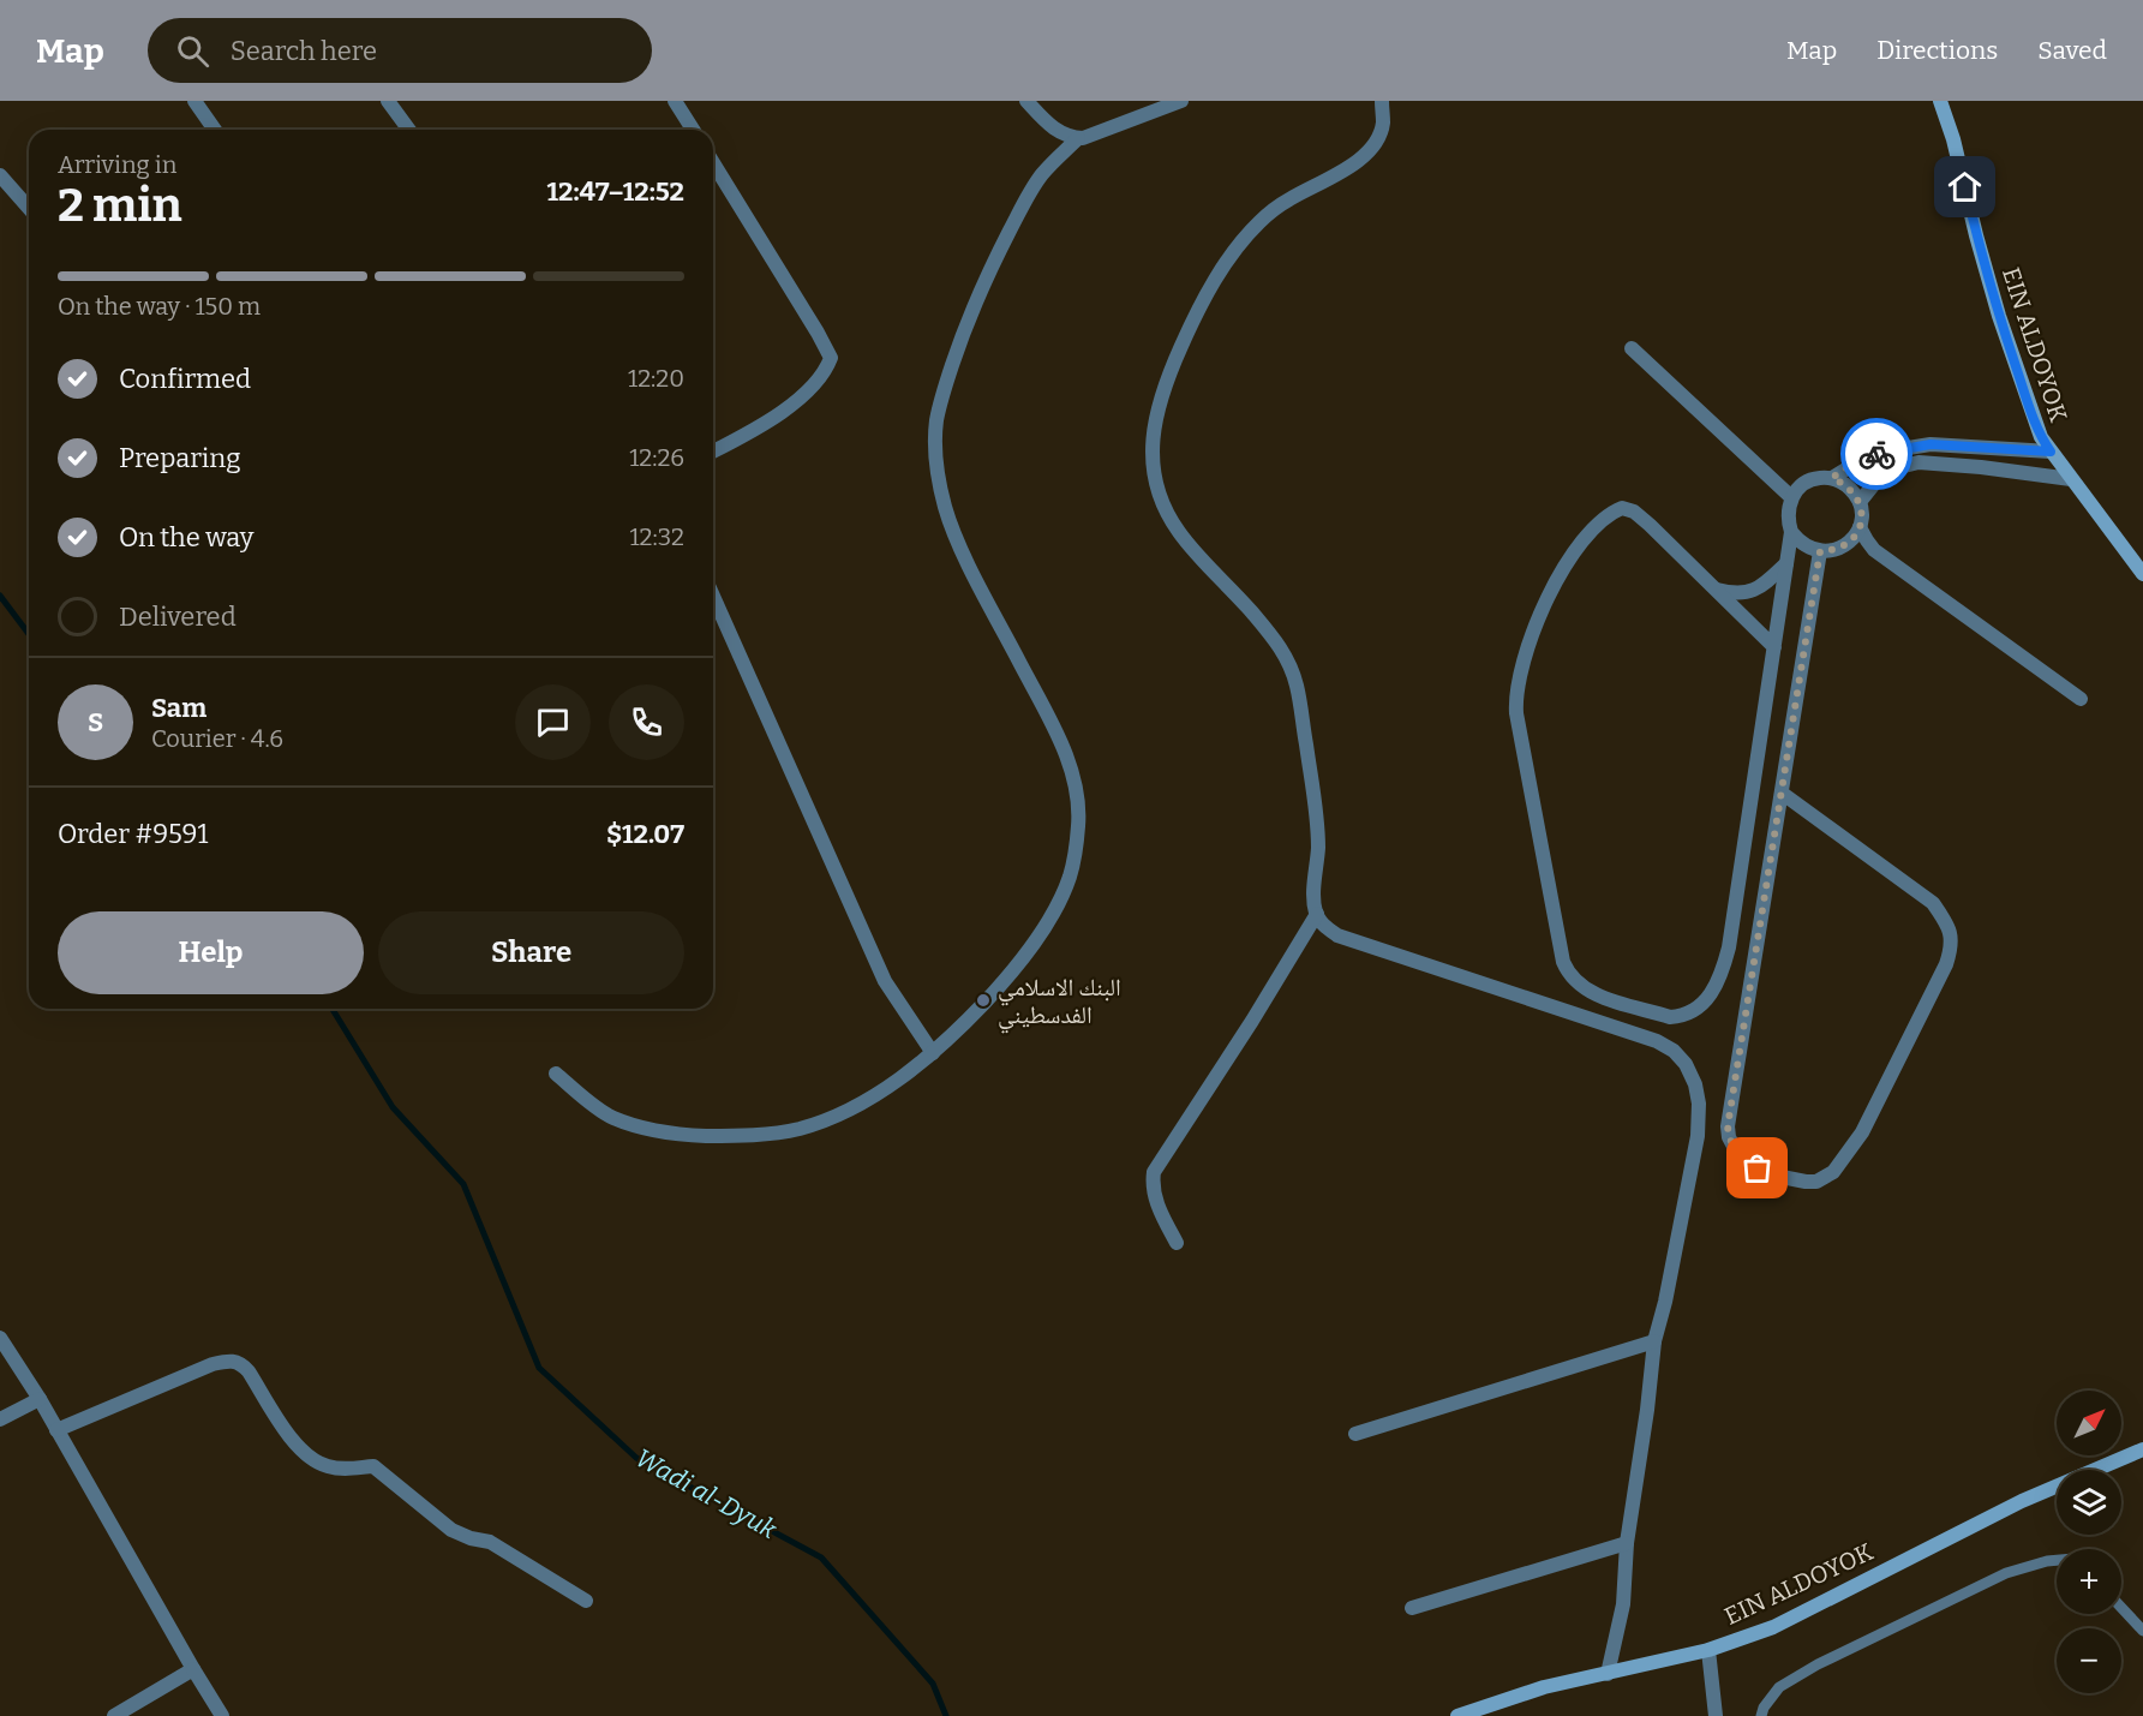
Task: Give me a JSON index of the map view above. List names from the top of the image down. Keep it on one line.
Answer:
{"streets":{"street":["EIN ALDOYOK"]},"water":["Wadi al-Dyuk"],"places":["البنك الاسلامي الفدسطيني"],"north":"top right","page":{"header":"Map","search":"Search here","nav":["Map","Directions","Saved"],"heading":["2 min","Arriving in","12:47–12:52"],"panel":["Sam","Courier · 4.6","Order #9591","$12.07"],"bar":"On the way · 150 m","list":[["Confirmed","12:20"],["Preparing","12:26"],["On the way","12:32"],"Delivered"],"round":"S","buttons":["Help","Share"],"map_buttons":["+","−"]}}
